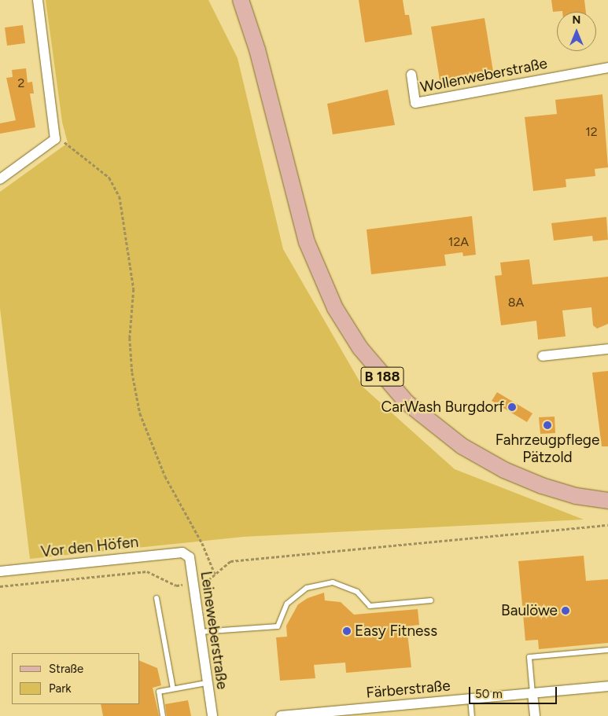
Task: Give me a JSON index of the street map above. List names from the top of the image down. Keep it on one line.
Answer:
{"streets":{"main road":["B 188"],"street":["Wollenweberstraße","Vor den Höfen","Leineweberstraße","Färberstraße"]},"crossings":[["Vor den Höfen","Leineweberstraße"]],"places":["CarWash Burgdorf","Fahrzeugpflege Pätzold","Baulöwe","Easy Fitness"],"house_numbers":["2","12","12A","8A"],"legend":["Straße","Park"],"scale_bar":"50 m","north":"top"}
